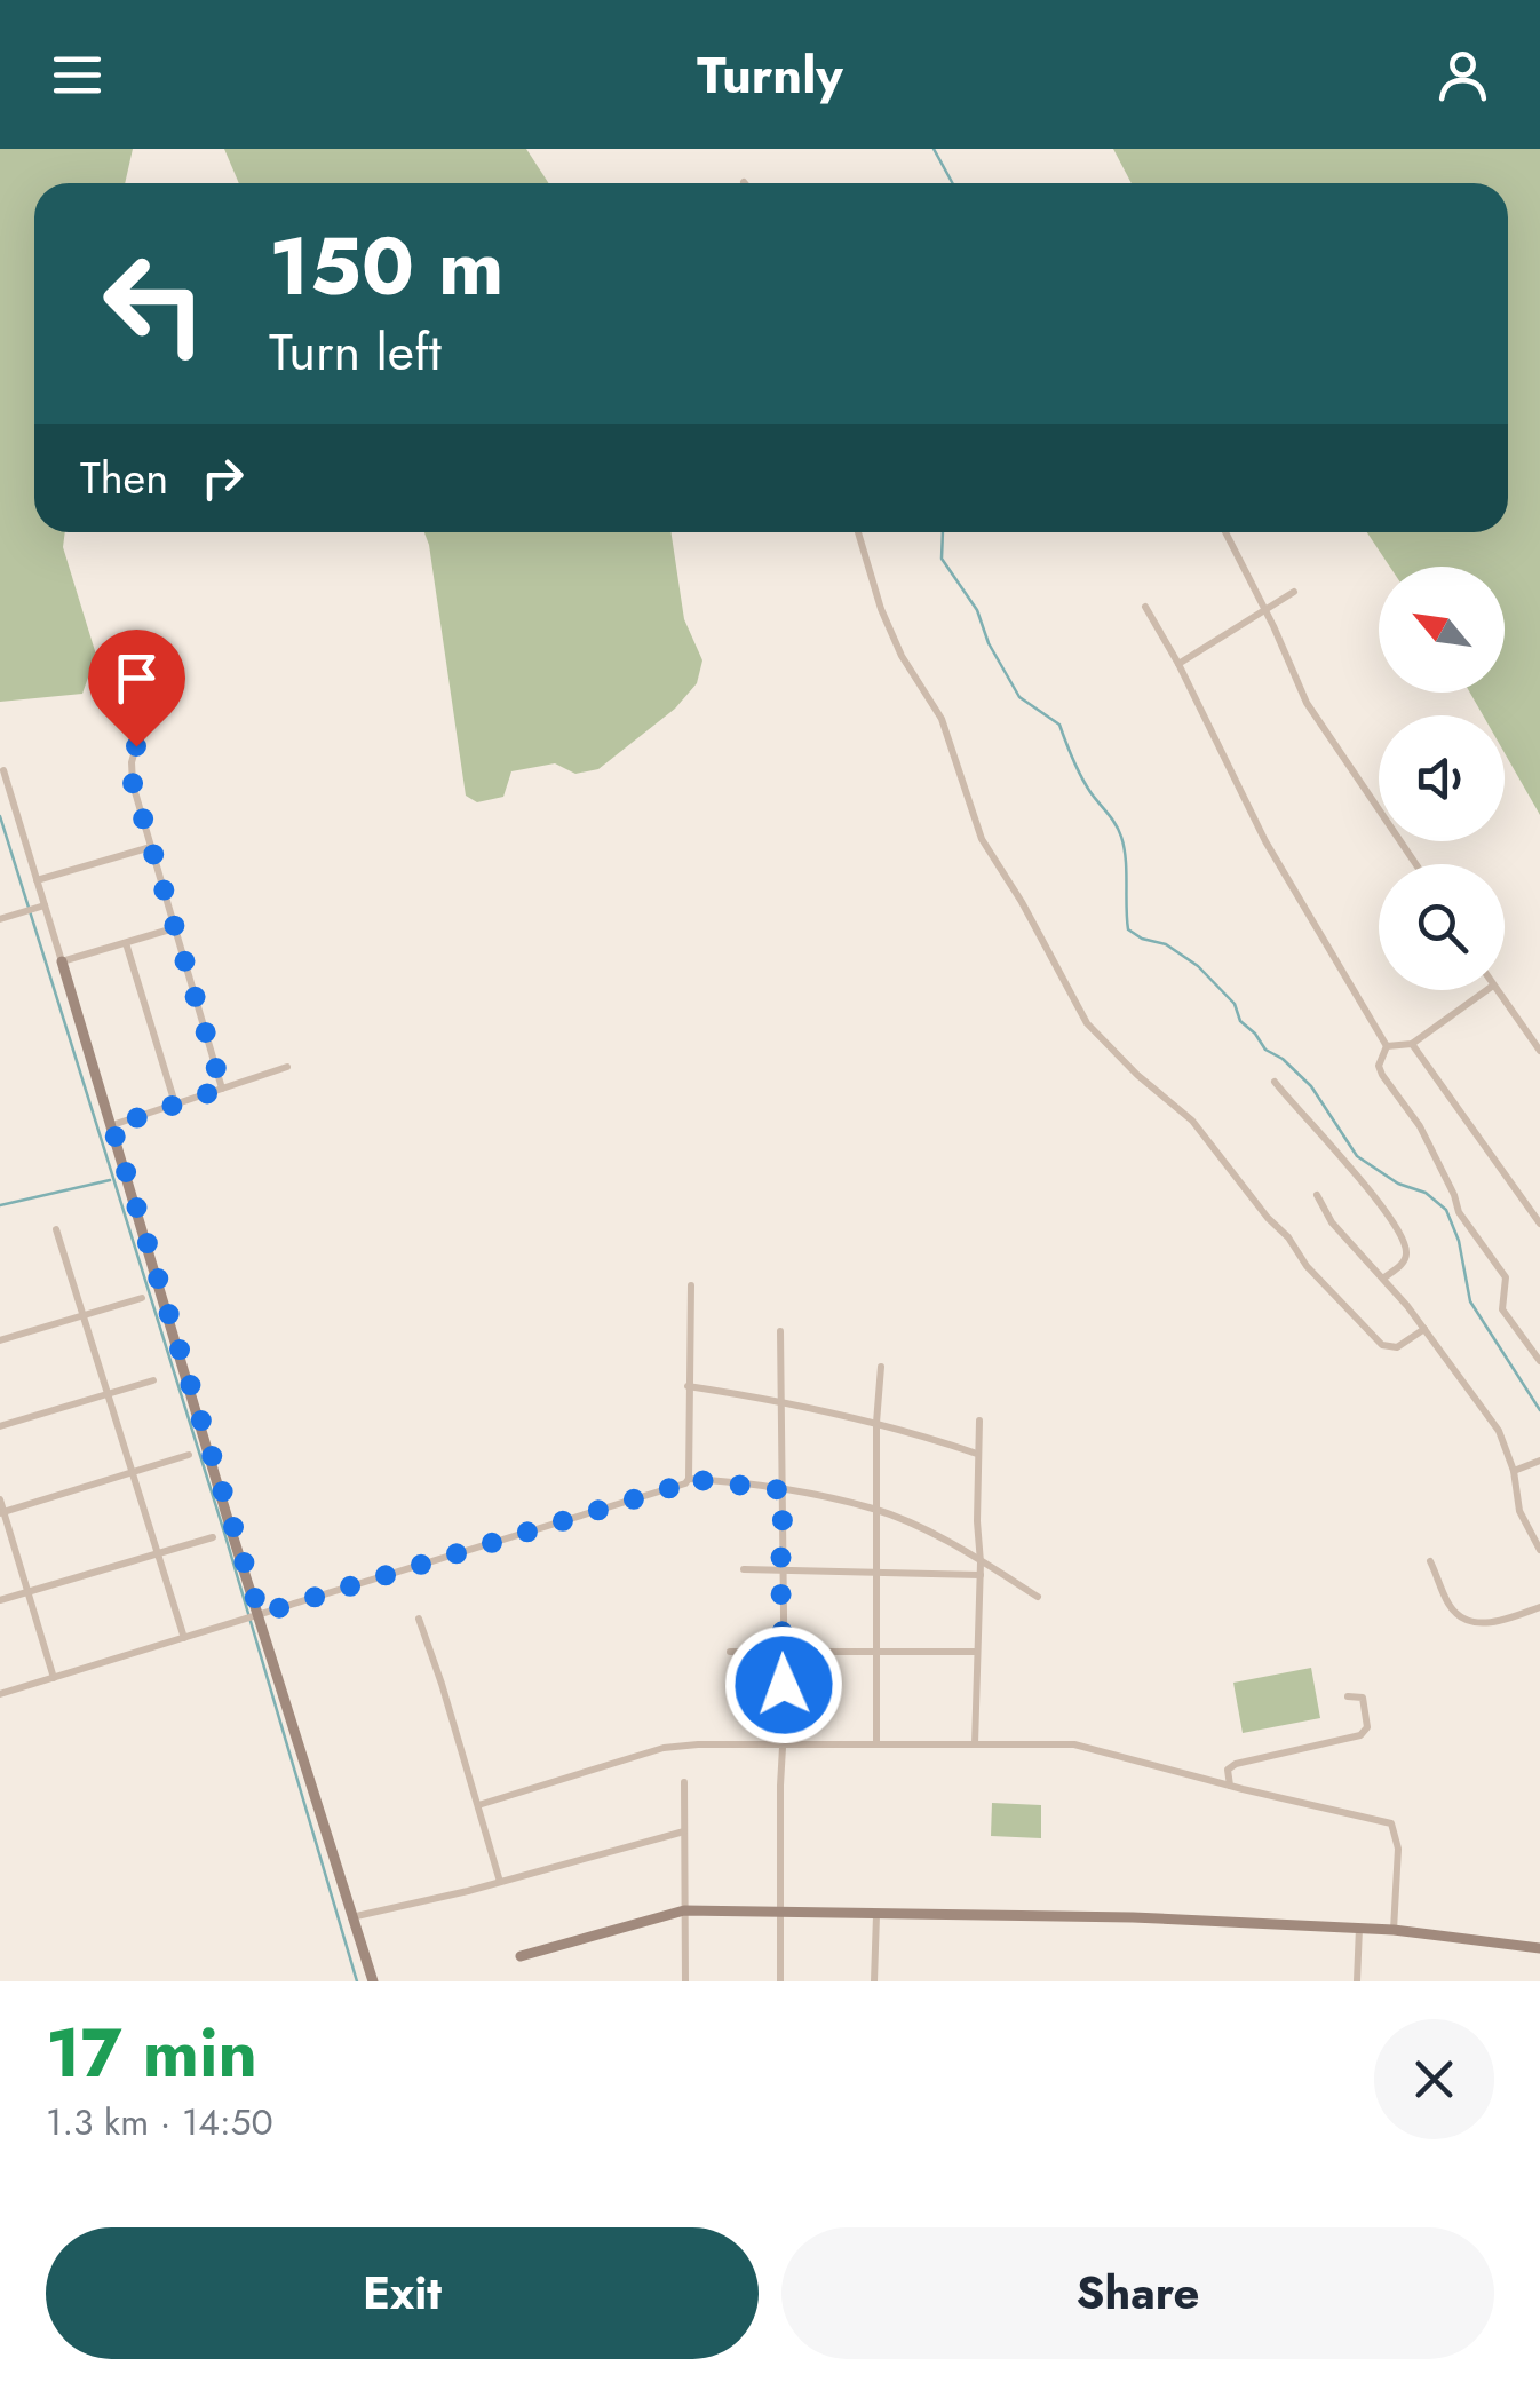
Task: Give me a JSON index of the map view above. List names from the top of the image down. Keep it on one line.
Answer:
{"north":"top left","page":{"header":"Turnly","turn":["150 m","Turn left"],"then":"Then","heading":["17 min","1.3 km · 14:50"],"buttons":["Exit","Share"]}}
